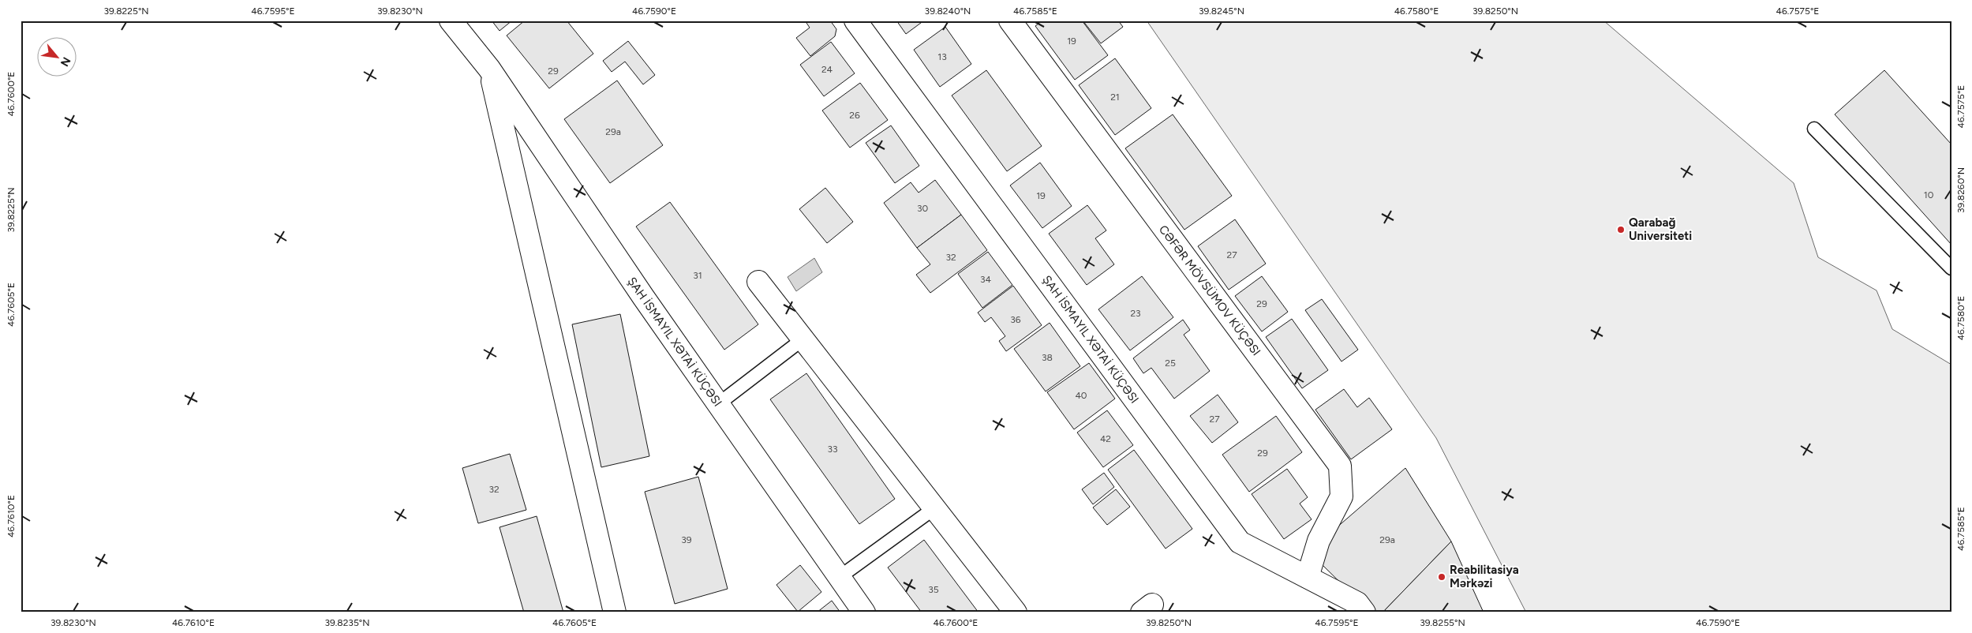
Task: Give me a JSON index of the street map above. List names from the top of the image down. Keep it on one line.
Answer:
{"streets":{"street":["CƏFƏR MÖVSÜMOV KÜÇƏSI","ŞAH İSMAYIL XƏTAİ KÜÇƏSI"]},"crossings":[["CƏFƏR MÖVSÜMOV KÜÇƏSI","ŞAH İSMAYIL XƏTAİ KÜÇƏSI"]],"places":["Qarabağ Universiteti","Reabilitasiya Mərkəzi"],"house_numbers":["19","13","24","29","21","26","29a","10","19","30","27","32","31","34","29","23","36","38","25","40","27","42","33","29","32","39","29a","35"],"north":"bottom right","coordinates":["39.8225°N","46.7595°E","39.8230°N","46.7590°E","39.8240°N","46.7585°E","39.8245°N","46.7580°E","39.8250°N","46.7575°E","46.7600°E","39.8260°N","46.7605°E","46.7610°E","39.8235°N","39.8255°N"]}
